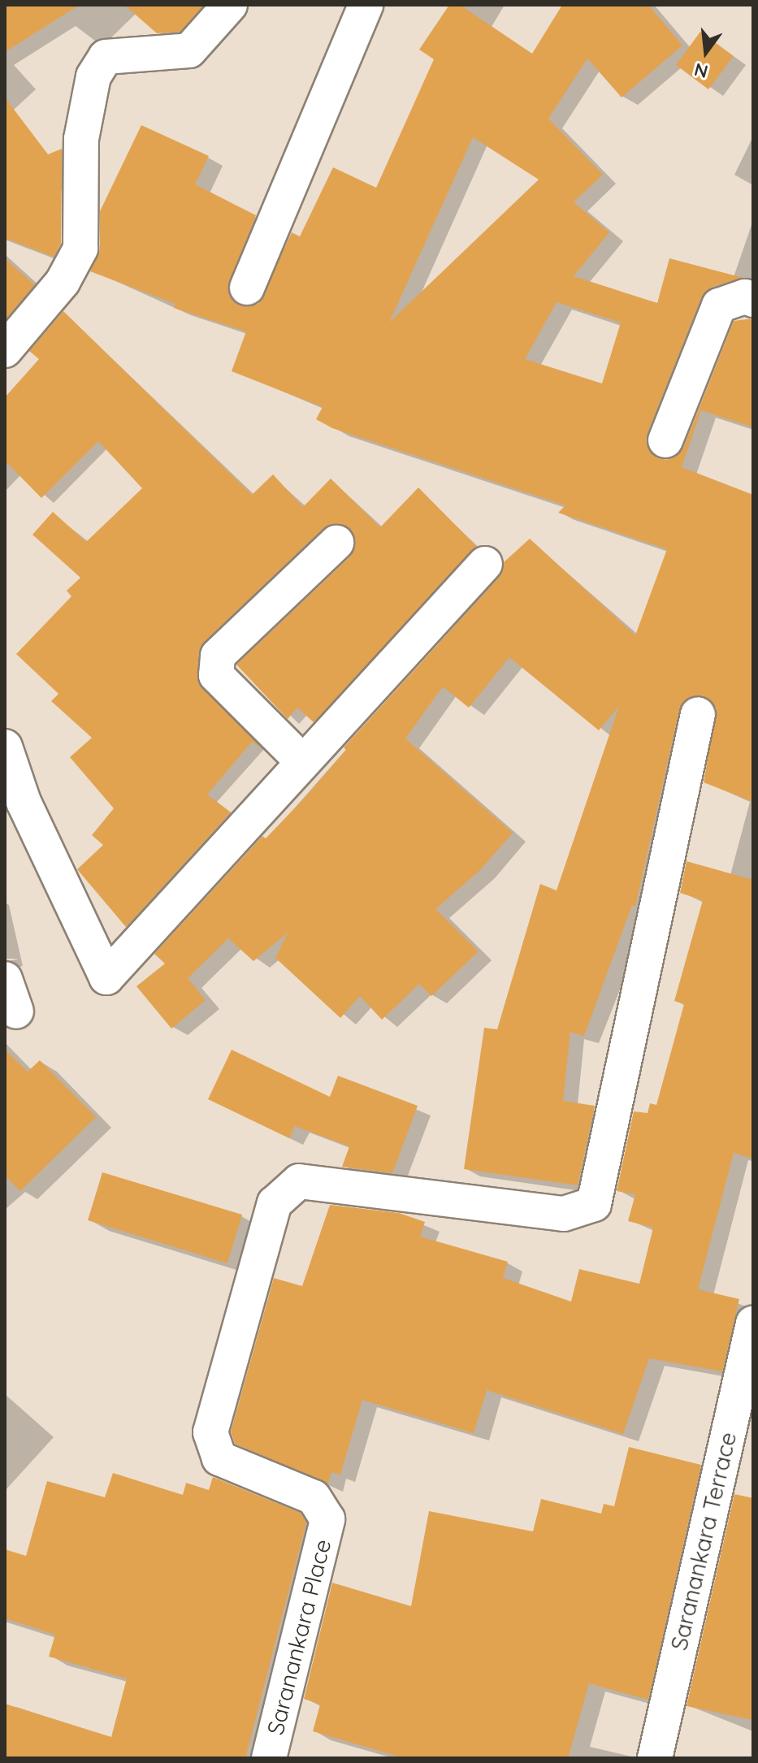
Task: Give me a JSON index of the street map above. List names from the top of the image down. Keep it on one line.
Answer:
{"streets":{"street":["Saranankara Terrace","Saranankara Place"]},"north":"bottom"}
